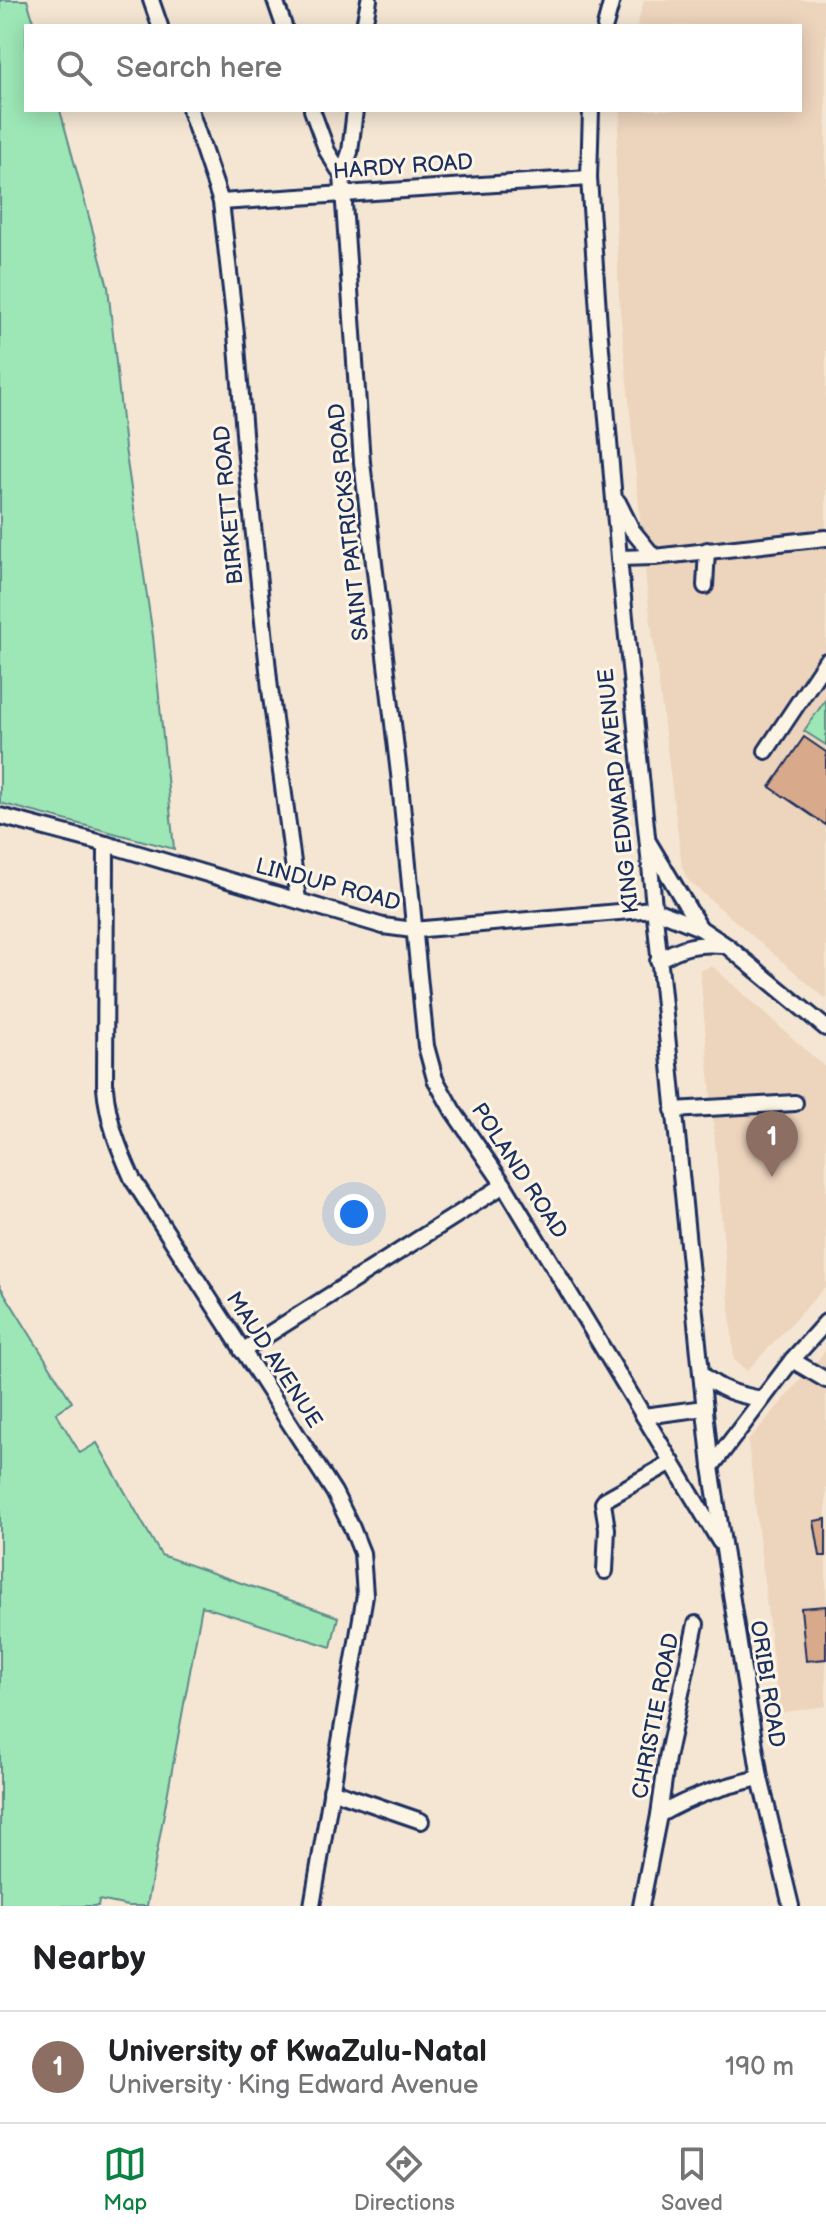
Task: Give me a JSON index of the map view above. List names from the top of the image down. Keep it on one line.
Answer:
{"streets":{"street":["HARDY ROAD","BIRKETT ROAD","SAINT PATRICKS ROAD","KING EDWARD AVENUE","LINDUP ROAD","POLAND ROAD","MAUD AVENUE","ORIBI ROAD","CHRISTIE ROAD"]},"crossings":[["HARDY ROAD","BIRKETT ROAD"],["HARDY ROAD","SAINT PATRICKS ROAD"],["HARDY ROAD","KING EDWARD AVENUE"],["BIRKETT ROAD","LINDUP ROAD"],["SAINT PATRICKS ROAD","LINDUP ROAD"],["SAINT PATRICKS ROAD","POLAND ROAD"],["KING EDWARD AVENUE","LINDUP ROAD"],["KING EDWARD AVENUE","ORIBI ROAD"],["LINDUP ROAD","POLAND ROAD"],["LINDUP ROAD","MAUD AVENUE"],["POLAND ROAD","ORIBI ROAD"],["ORIBI ROAD","CHRISTIE ROAD"]],"page":{"search":"Search here","pins":"1","heading":"Nearby","list":[{"mark":"1","name":"University of KwaZulu-Natal","note":"University · King Edward Avenue","value":"190 m"}],"nav":["Map","Directions","Saved"]}}
